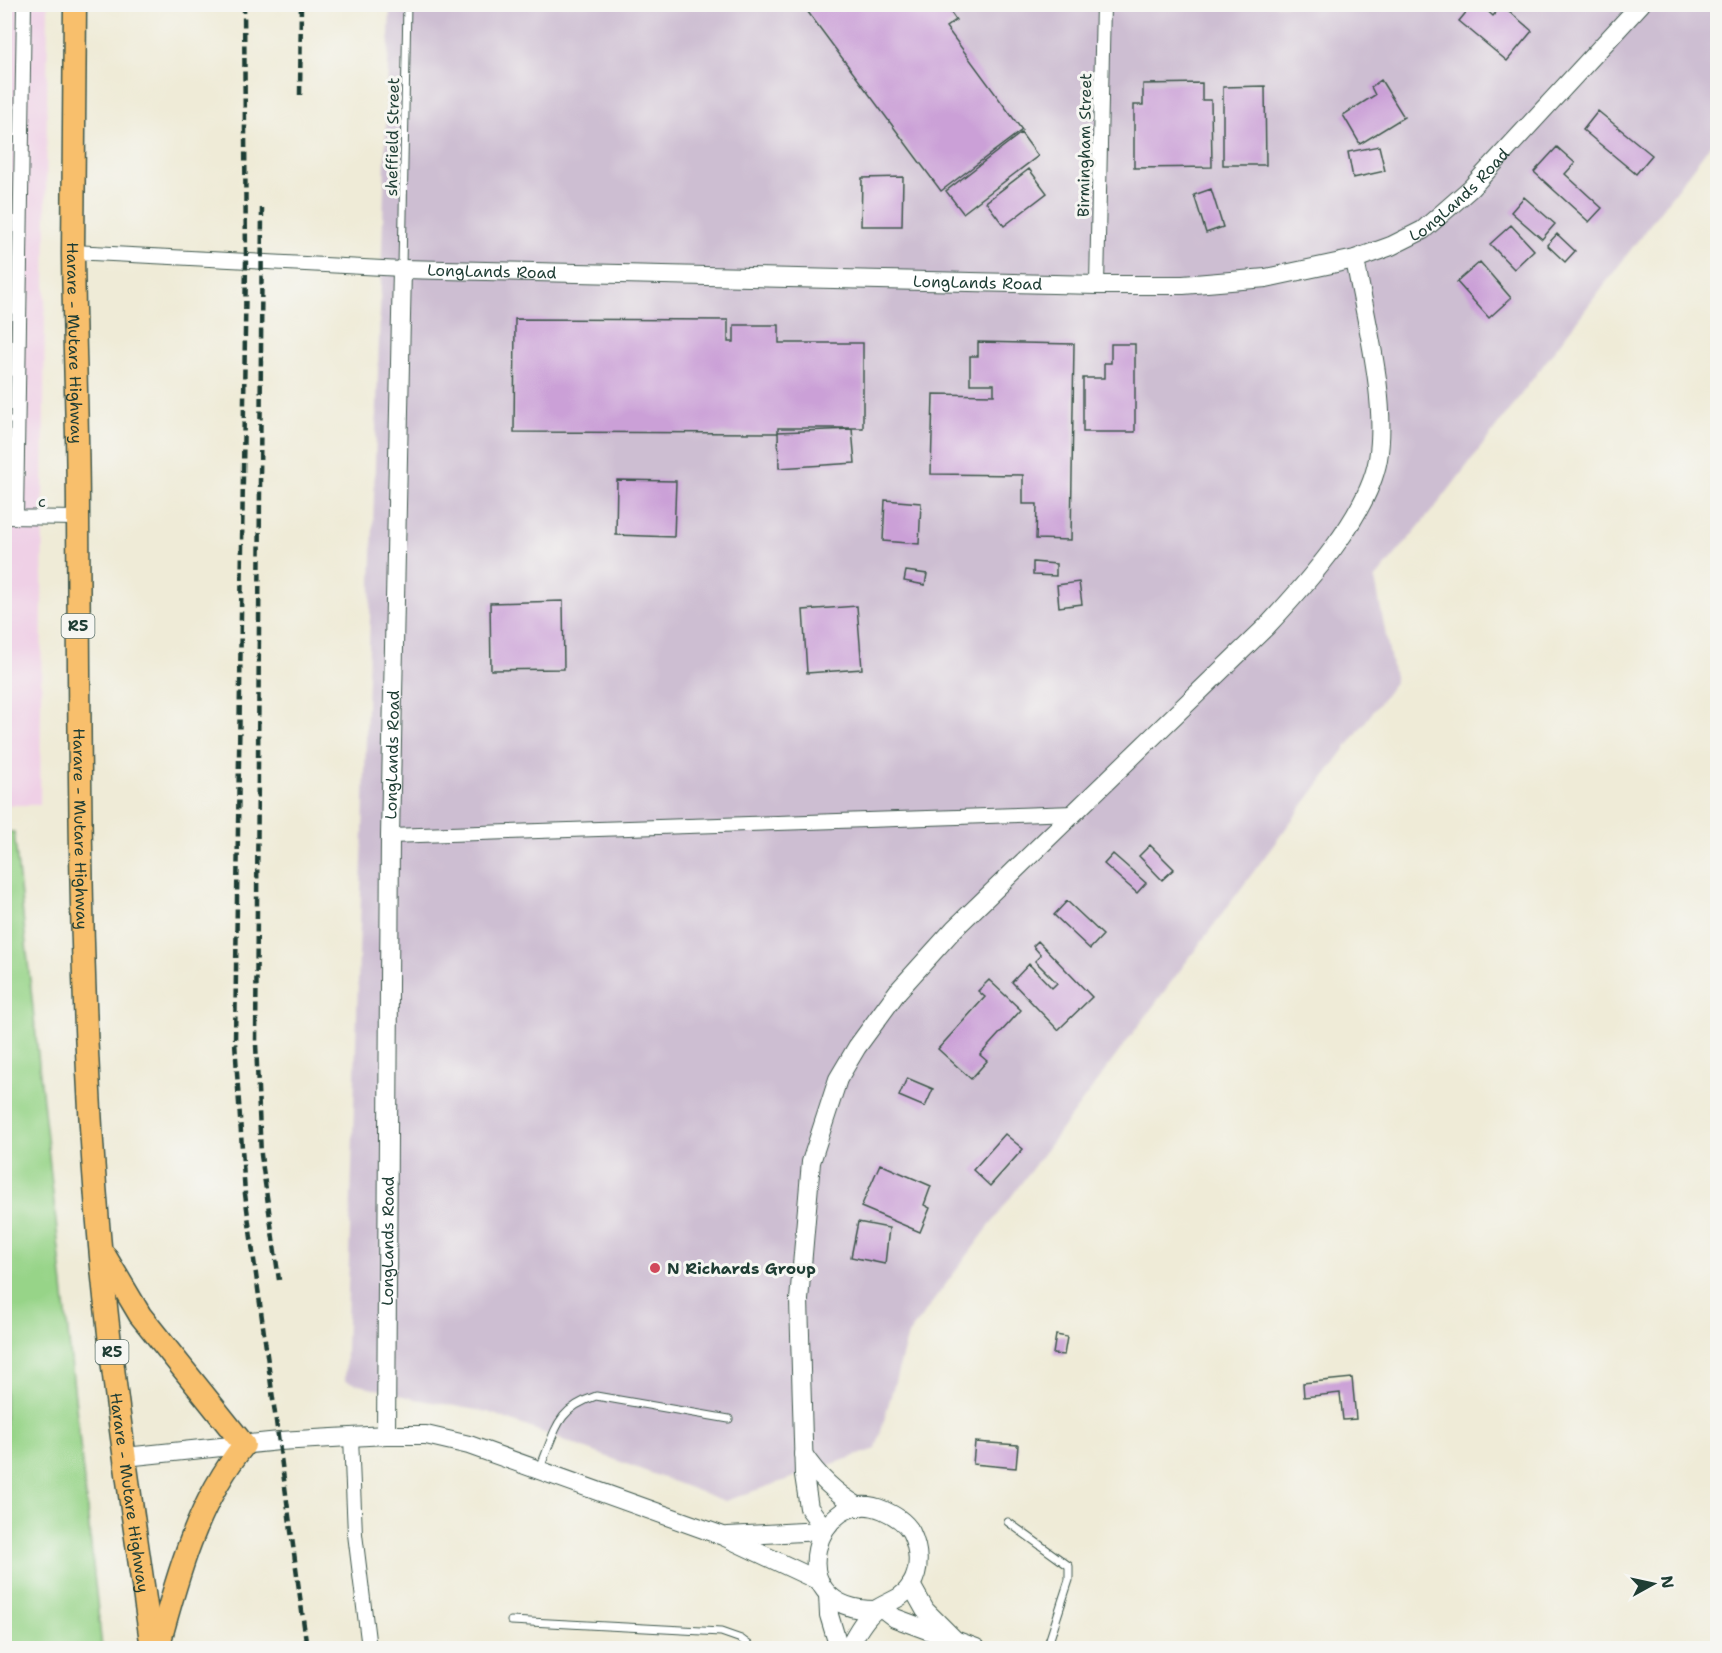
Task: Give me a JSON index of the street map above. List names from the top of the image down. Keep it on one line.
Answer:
{"streets":{"highway":["Harare - Mutare Highway","R5"],"street":["Birmingham Street","LongLands Road","c"],"lane":["sheffield Street"]},"crossings":[["sheffield Street","LongLands Road"],["Birmingham Street","LongLands Road"],["Harare - Mutare Highway","c"]],"places":["N Richards Group"],"north":"right"}
